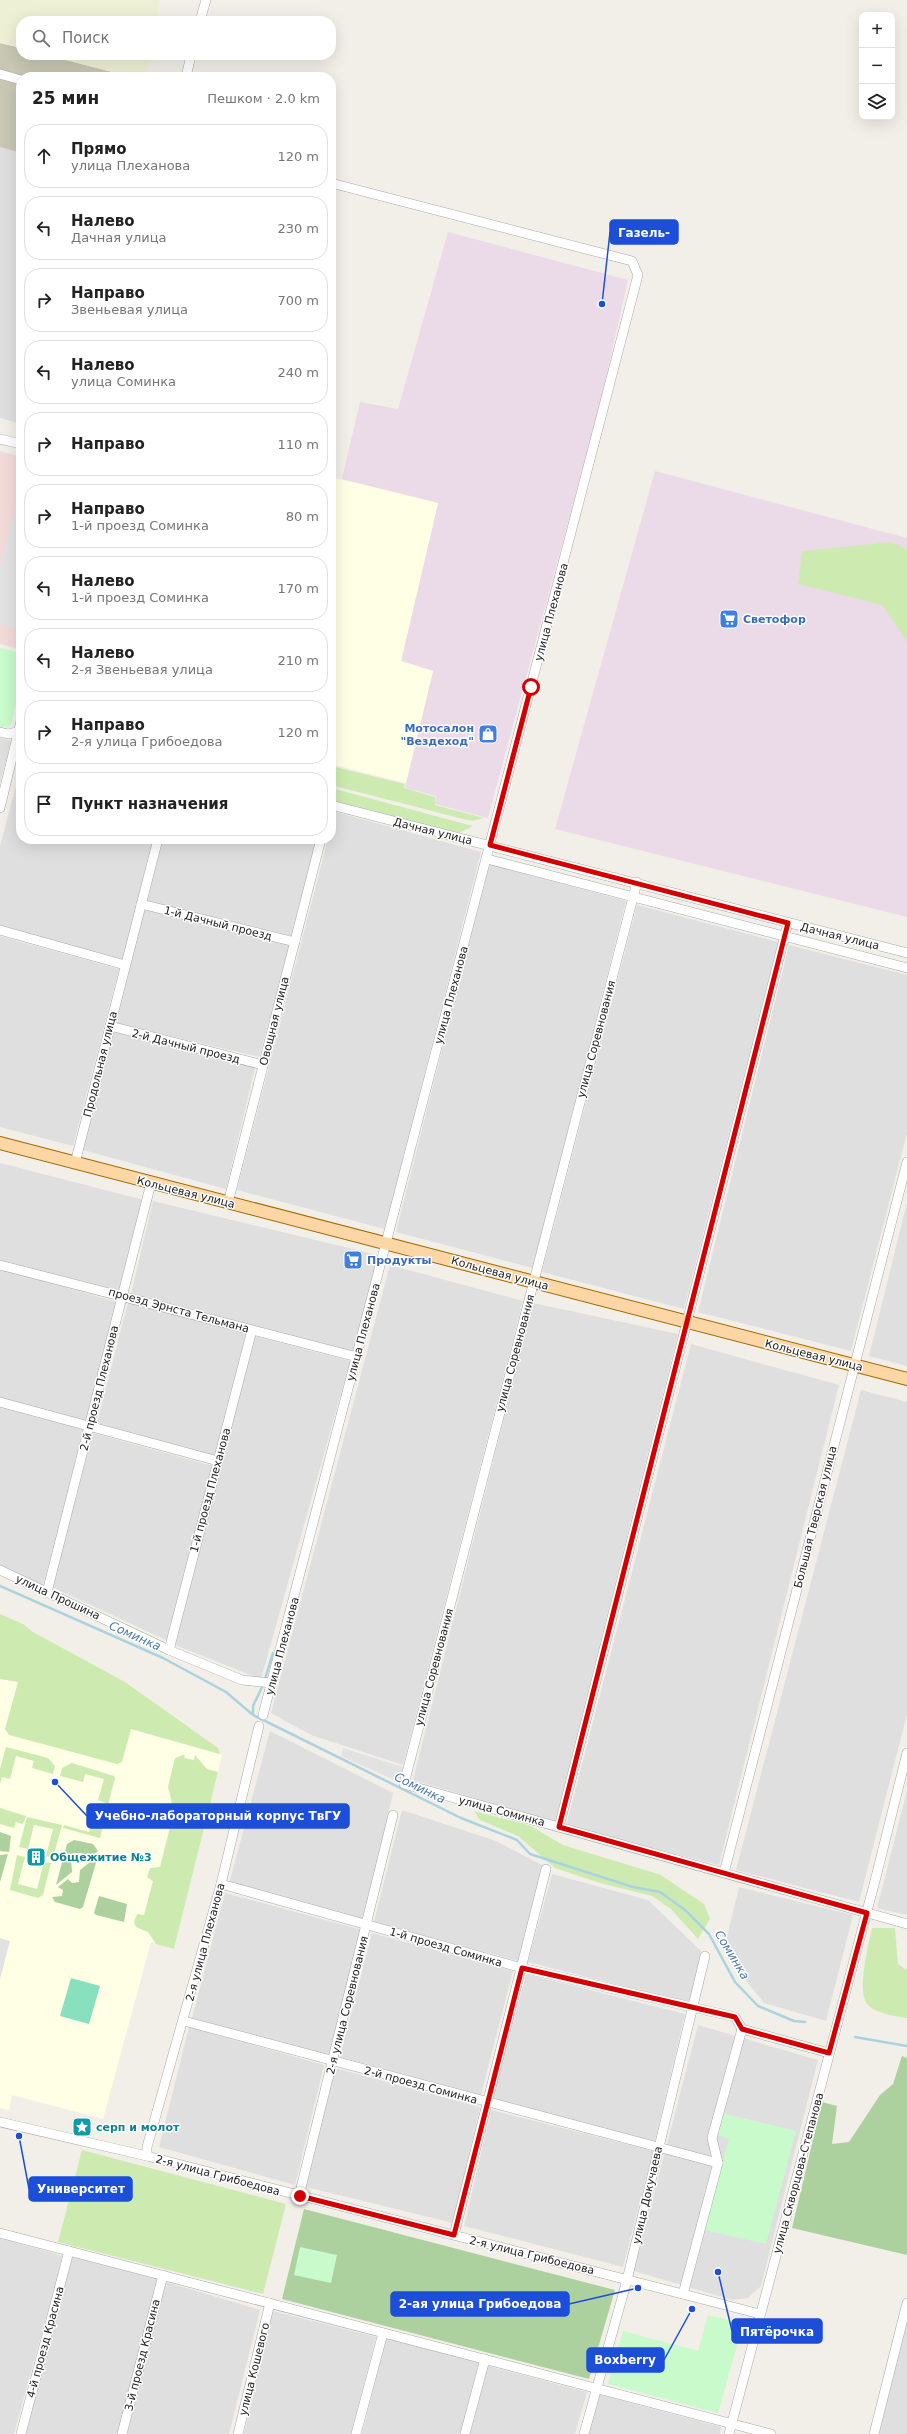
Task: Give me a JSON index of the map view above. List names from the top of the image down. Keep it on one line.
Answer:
{"streets":{"main road":["Кольцевая улица"],"street":["улица Плеханова","Дачная улица","1-й Дачный проезд","Овощная улица","улица Соревнования","2-й Дачный проезд","Продольная улица","проезд Эрнста Тельмана","2-й проезд Плеханова","1-й проезд Плеханова","Большая Тверская улица","улица Прошина","улица Соминка","2-я улица Плеханова","1-й проезд Соминка","2-я улица Соревнования","2-й проезд Соминка","улица Скворцова-Степанова","2-я улица Грибоедова","улица Докучаева","4-й проезд Красина","3-й проезд Красина","улица Кошевого"]},"crossings":[["улица Плеханова","Дачная улица"],["улица Плеханова","Кольцевая улица"],["улица Плеханова","проезд Эрнста Тельмана"],["улица Плеханова","улица Прошина"],["Дачная улица","улица Соревнования"],["1-й Дачный проезд","Овощная улица"],["1-й Дачный проезд","Продольная улица"],["Овощная улица","2-й Дачный проезд"],["Овощная улица","Кольцевая улица"],["улица Соревнования","Кольцевая улица"],["улица Соревнования","улица Соминка"],["2-й Дачный проезд","Продольная улица"],["Продольная улица","Кольцевая улица"],["Кольцевая улица","2-й проезд Плеханова"],["Кольцевая улица","Большая Тверская улица"],["проезд Эрнста Тельмана","2-й проезд Плеханова"],["проезд Эрнста Тельмана","1-й проезд Плеханова"],["2-й проезд Плеханова","улица Прошина"],["1-й проезд Плеханова","улица Прошина"],["Большая Тверская улица","улица Соминка"],["улица Соминка","улица Скворцова-Степанова"],["2-я улица Плеханова","1-й проезд Соминка"],["2-я улица Плеханова","2-й проезд Соминка"],["2-я улица Плеханова","2-я улица Грибоедова"],["1-й проезд Соминка","2-я улица Соревнования"],["1-й проезд Соминка","улица Докучаева"],["2-я улица Соревнования","2-й проезд Соминка"],["2-я улица Соревнования","2-я улица Грибоедова"],["2-й проезд Соминка","улица Докучаева"],["улица Скворцова-Степанова","2-я улица Грибоедова"],["2-я улица Грибоедова","улица Докучаева"]],"water":["Соминка"],"places":{"other":["Газель-","Учебно-лабораторный корпус ТвГУ","Университет","Пятёрочка","2-ая улица Грибоедова","Boxberry"],"supermarket":["Светофор","Продукты"],"shop":["Мотосалон \"Вездеход\""],"building":["Общежитие №3"],"place":["серп и молот"]},"page":{"map_buttons":["+","−"],"search":"Поиск","heading":["25 мин","Пешком · 2.0 km"],"list":[["Прямо","улица Плеханова","120 m"],["Налево","Дачная улица","230 m"],["Направо","Звеньевая улица","700 m"],["Налево","улица Соминка","240 m"],["Направо","110 m"],["Направо","1-й проезд Соминка","80 m"],["Налево","1-й проезд Соминка","170 m"],["Налево","2-я Звеньевая улица","210 m"],["Направо","2-я улица Грибоедова","120 m"],"Пункт назначения"]}}
